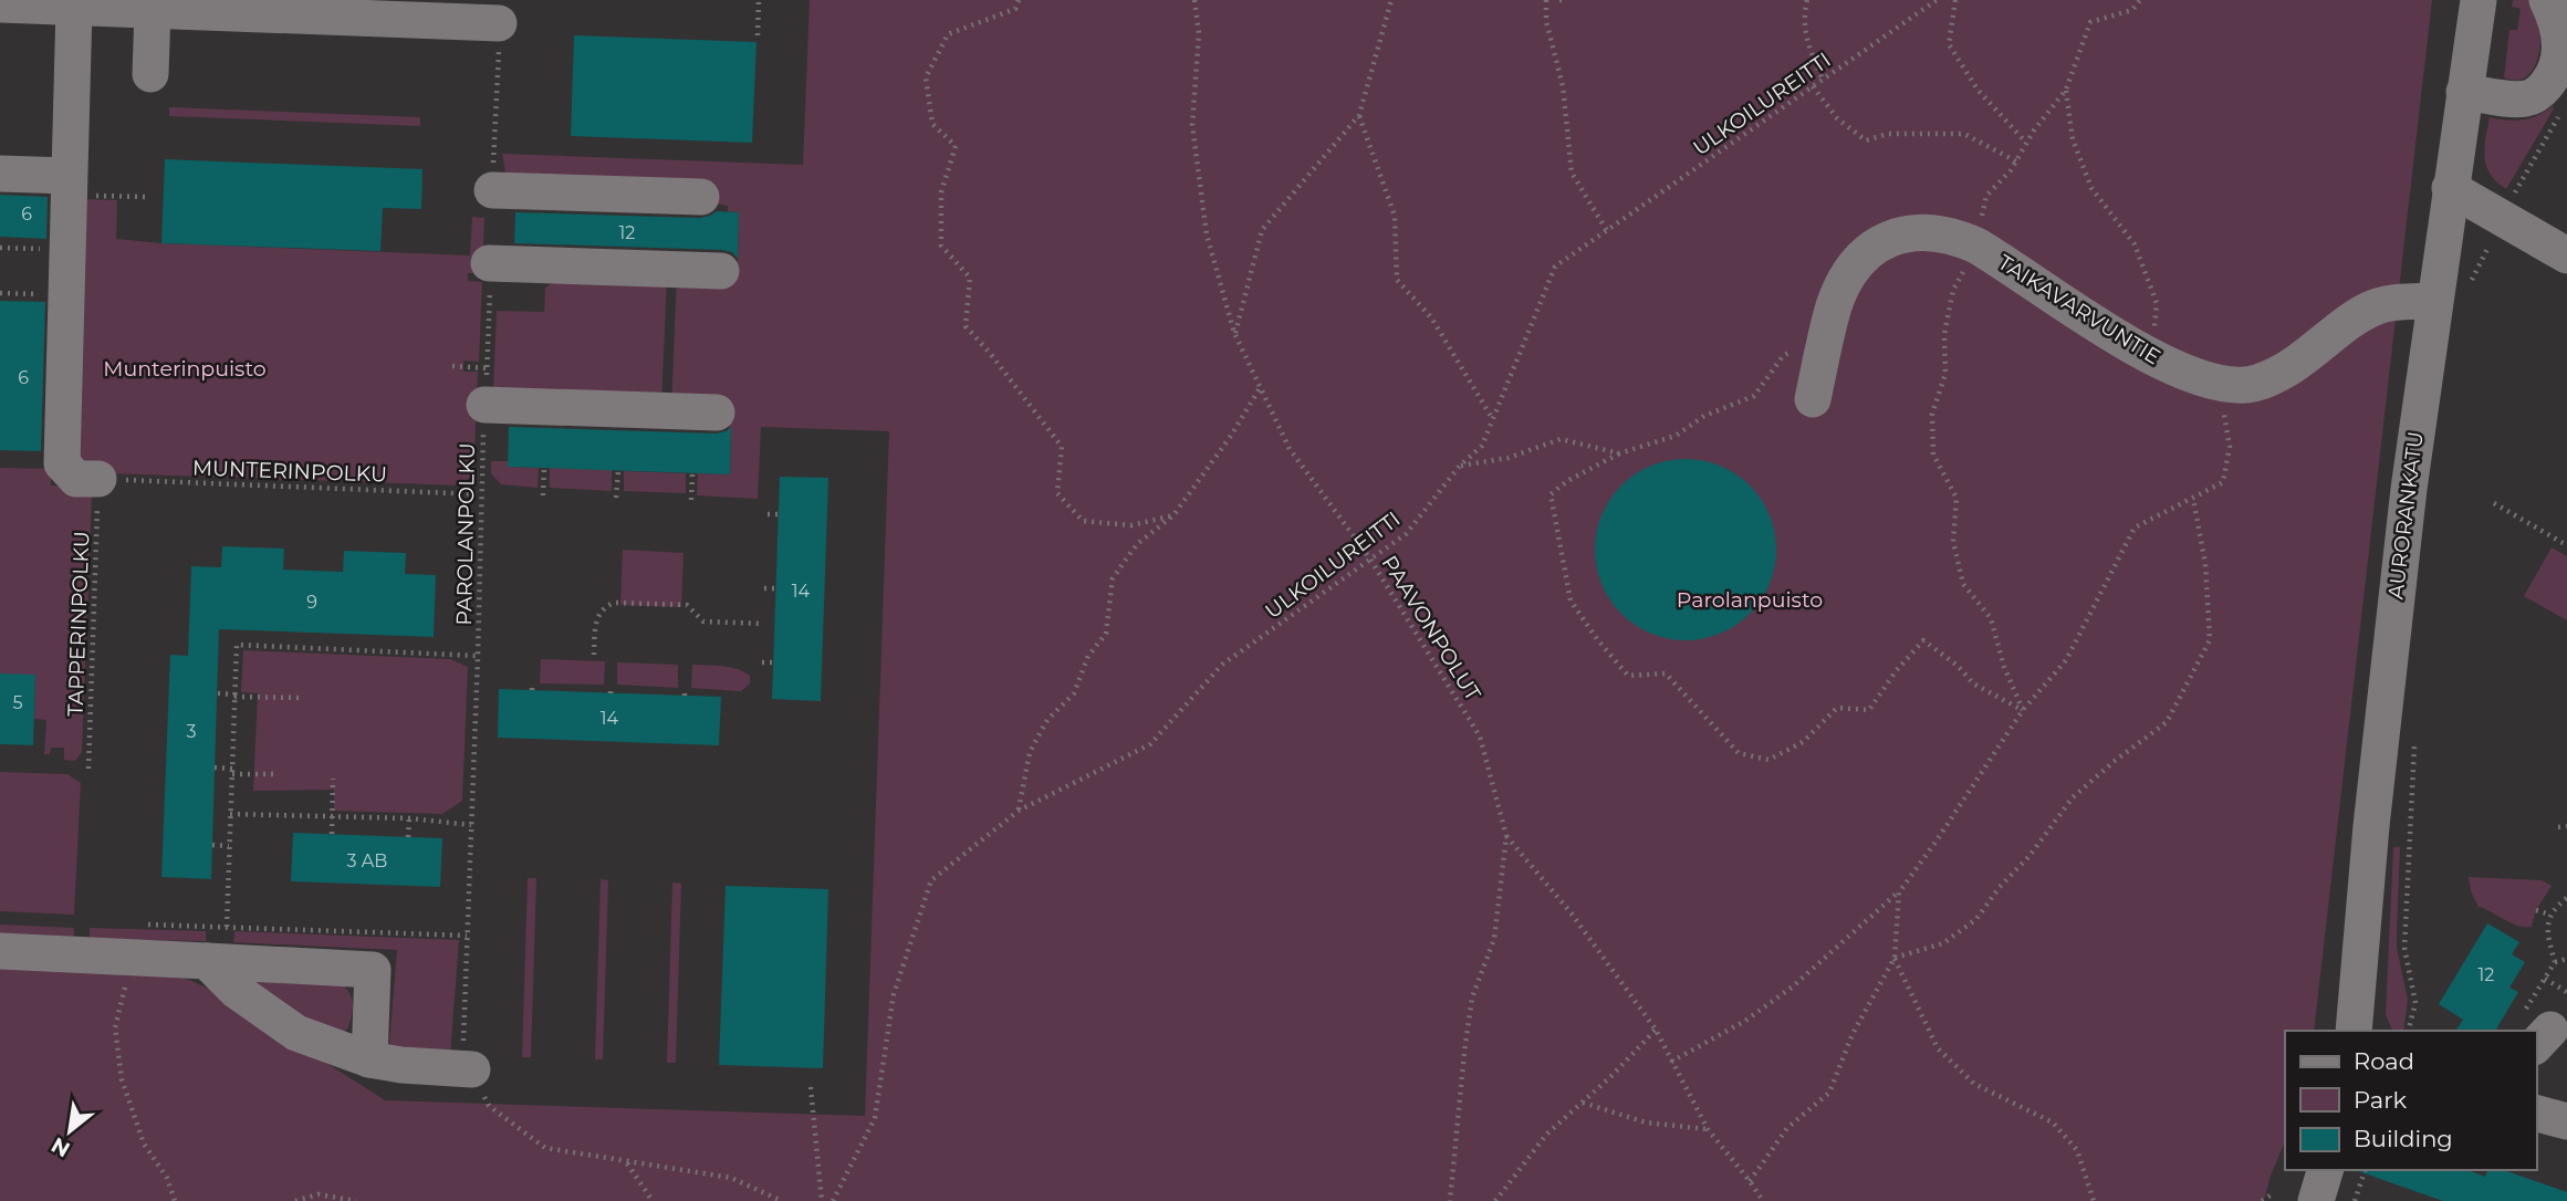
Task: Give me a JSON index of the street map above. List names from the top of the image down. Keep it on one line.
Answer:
{"streets":{"street":["TAIKAVARVUNTIE","AURORANKATU"],"path":["ULKOILUREITTI","MUNTERINPOLKU","PAROLANPOLKU","TAPPERINPOLKU","PAAVONPOLUT"]},"crossings":[["ULKOILUREITTI","PAAVONPOLUT"],["TAIKAVARVUNTIE","AURORANKATU"],["MUNTERINPOLKU","PAROLANPOLKU"],["MUNTERINPOLKU","TAPPERINPOLKU"]],"parks":["Munterinpuisto","Parolanpuisto"],"house_numbers":["6","12","6","14","9","5","14","3","3 AB","12"],"legend":["Road","Park","Building"],"north":"bottom left"}
